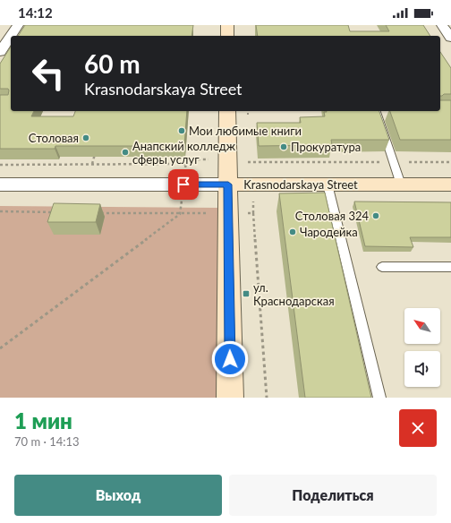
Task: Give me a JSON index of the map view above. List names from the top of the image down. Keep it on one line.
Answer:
{"streets":{"street":["Krasnodarskaya Street"]},"places":{"other":["Мои любимые книги","Столовая","Прокуратура","Анапский колледж сферы услуг","Столовая 324","Чародейка"],"transit":["ул. Краснодарская"]},"north":"top left","page":{"status":"14:12","turn":["60 m","Krasnodarskaya Street"],"heading":["1 мин","70 m · 14:13"],"buttons":["Выход","Поделиться"]}}
